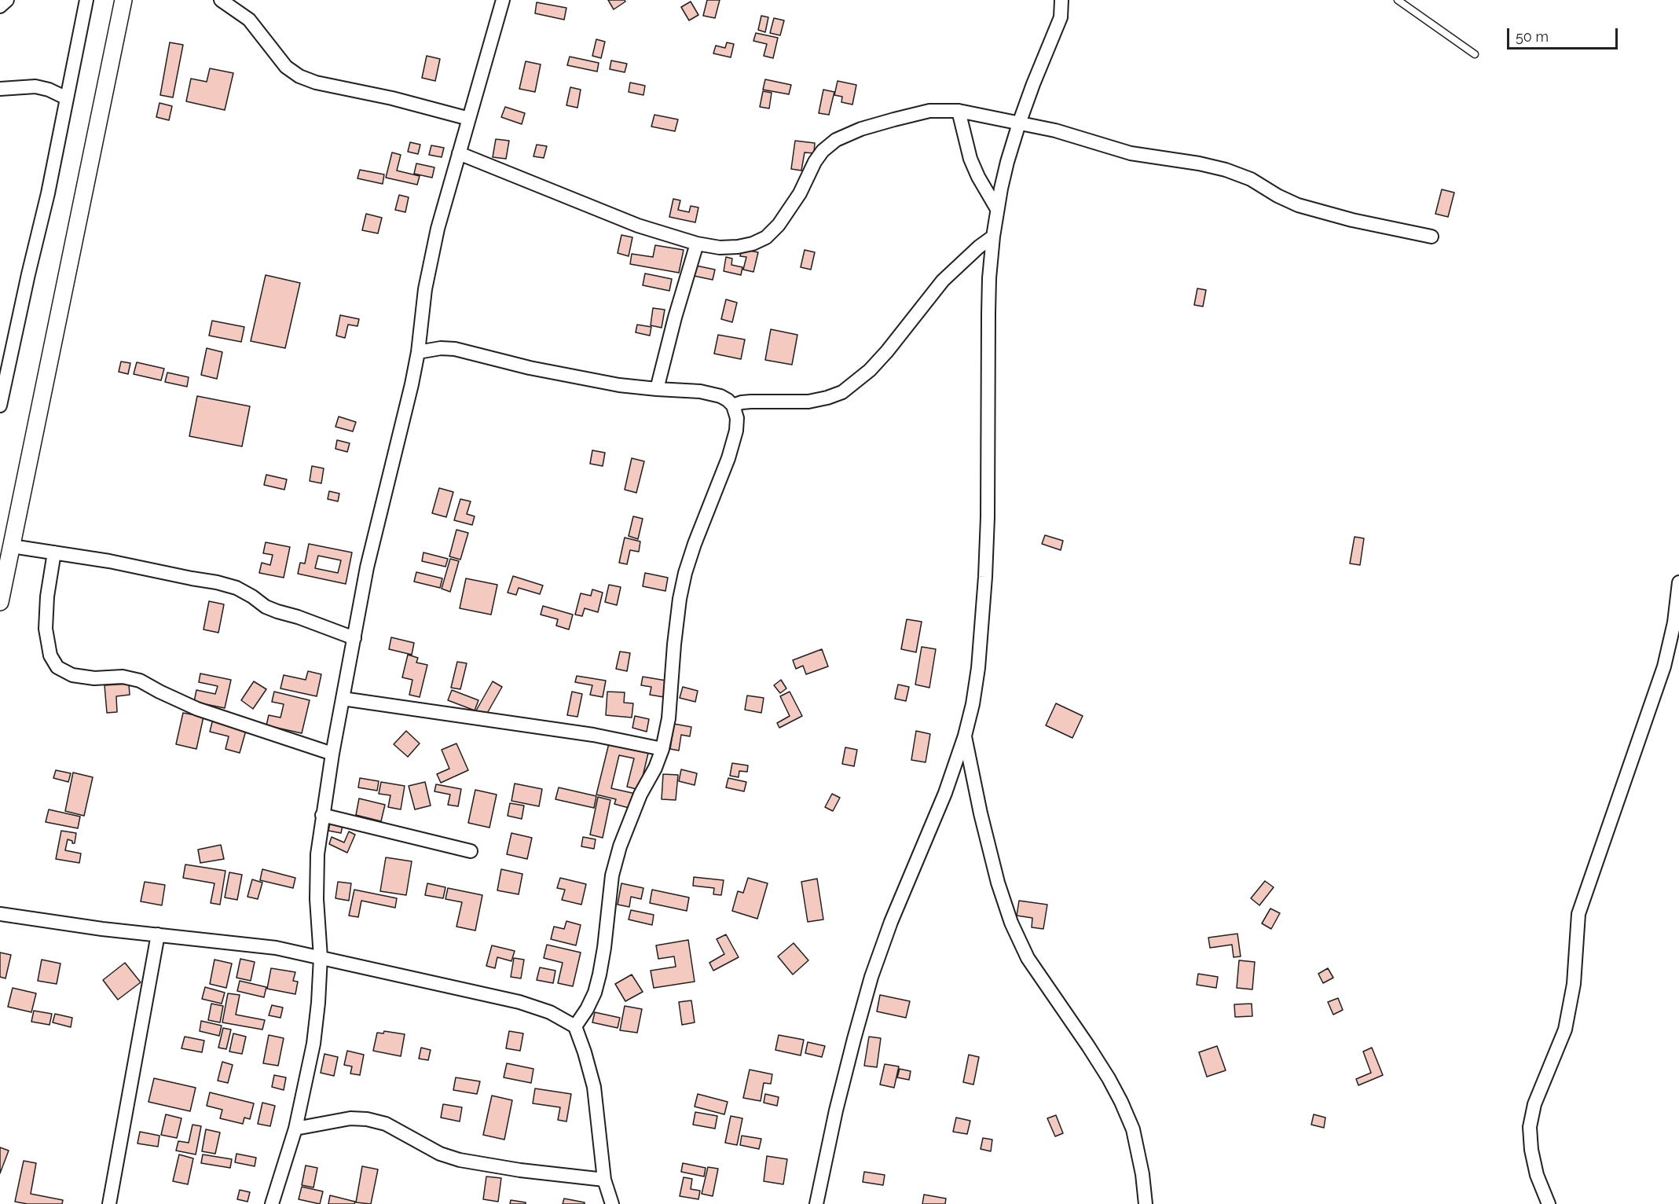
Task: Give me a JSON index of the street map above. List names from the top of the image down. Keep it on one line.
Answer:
{"scale_bar":"50 m"}
